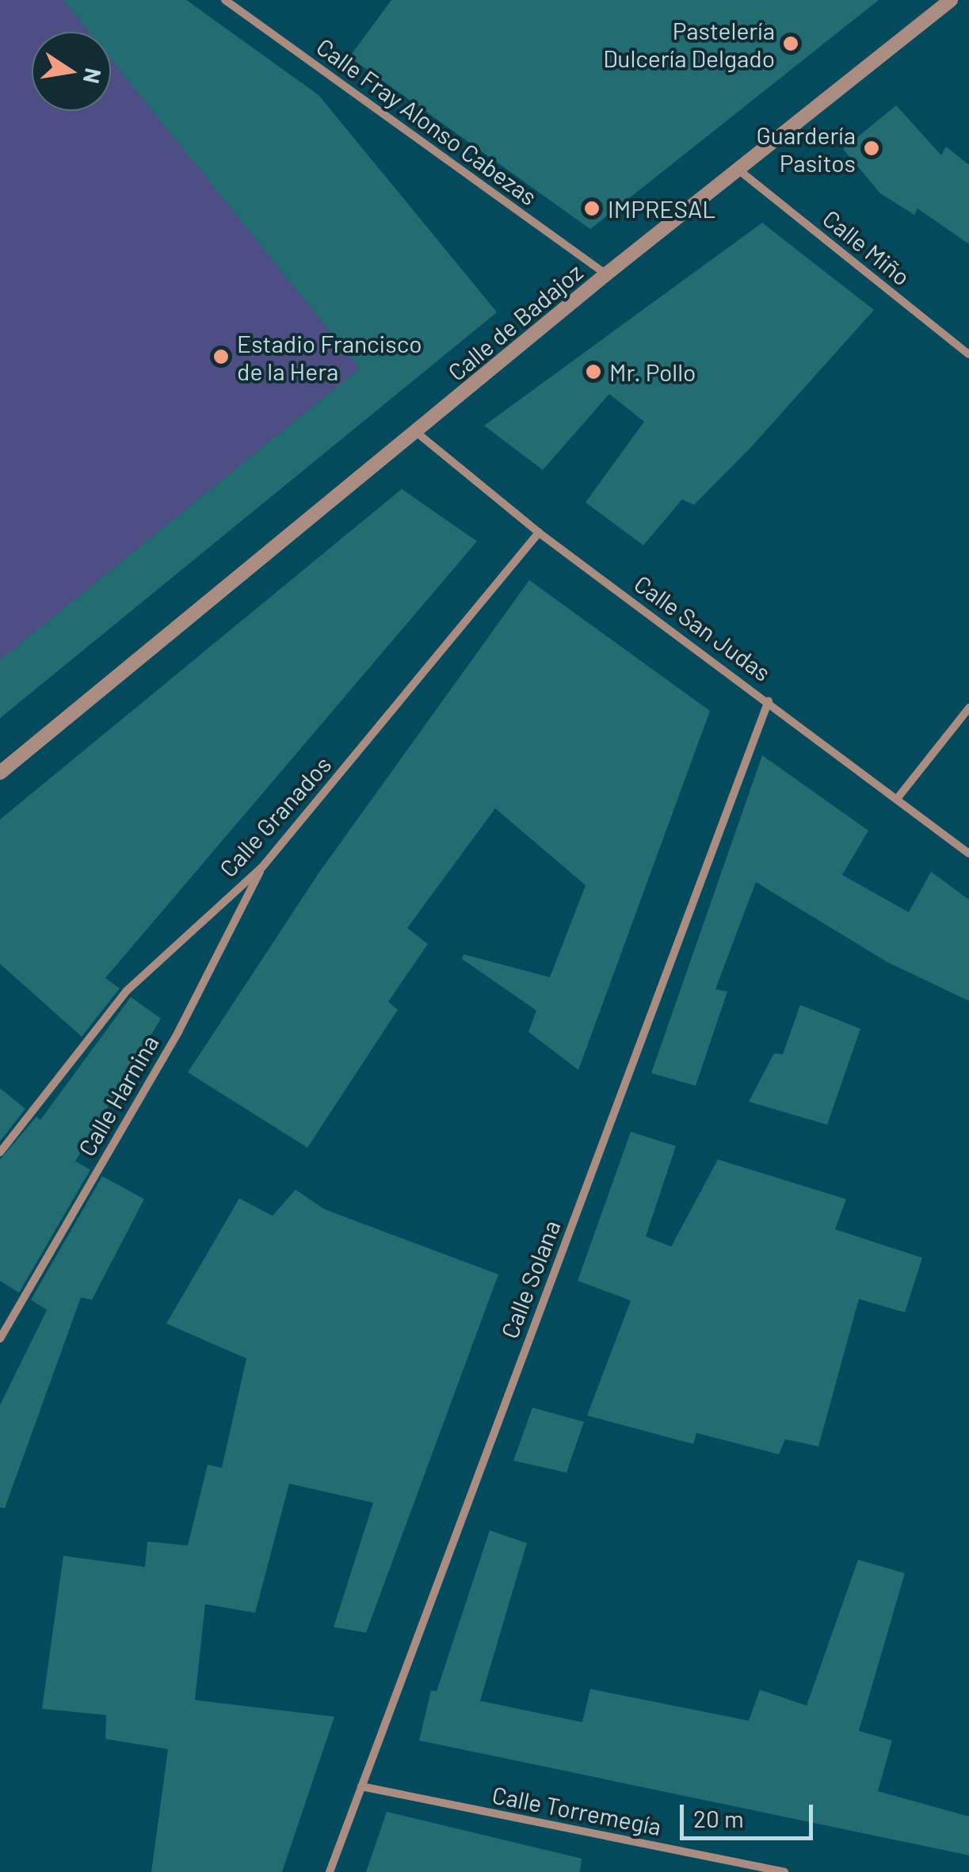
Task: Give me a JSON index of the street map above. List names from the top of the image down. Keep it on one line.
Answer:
{"streets":{"street":["Calle Fray Alonso Cabezas","Calle Miño","Calle de Badajoz","Calle San Judas","Calle Granados","Calle Harnina","Calle Solana","Calle Torremegía"]},"crossings":[["Calle Fray Alonso Cabezas","Calle de Badajoz"],["Calle Miño","Calle de Badajoz"],["Calle de Badajoz","Calle San Judas"],["Calle San Judas","Calle Granados"],["Calle San Judas","Calle Solana"],["Calle Granados","Calle Harnina"],["Calle Solana","Calle Torremegía"]],"places":["Pastelería Dulcería Delgado","Guardería Pasitos","IMPRESAL","Estadio Francisco de la Hera","Mr. Pollo"],"scale_bar":"20 m","north":"right"}
